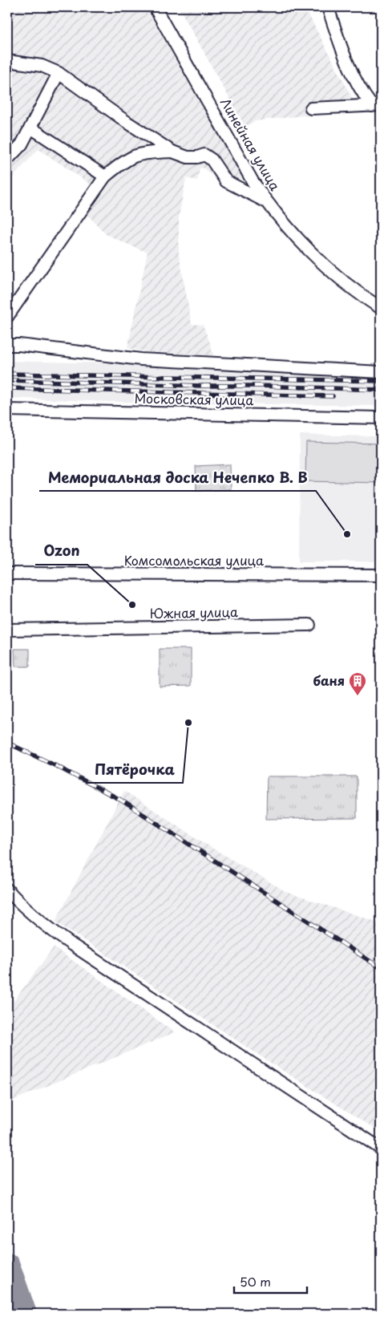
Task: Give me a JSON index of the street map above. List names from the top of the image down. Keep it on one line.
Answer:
{"streets":{"street":["Линейная улица","Московская улица","Комсомольская улица","Южная улица"]},"places":{"other":["Мемориальная доска Нечепко В. В","Ozon","Пятёрочка"],"building":["баня"]},"scale_bar":"50 m"}
